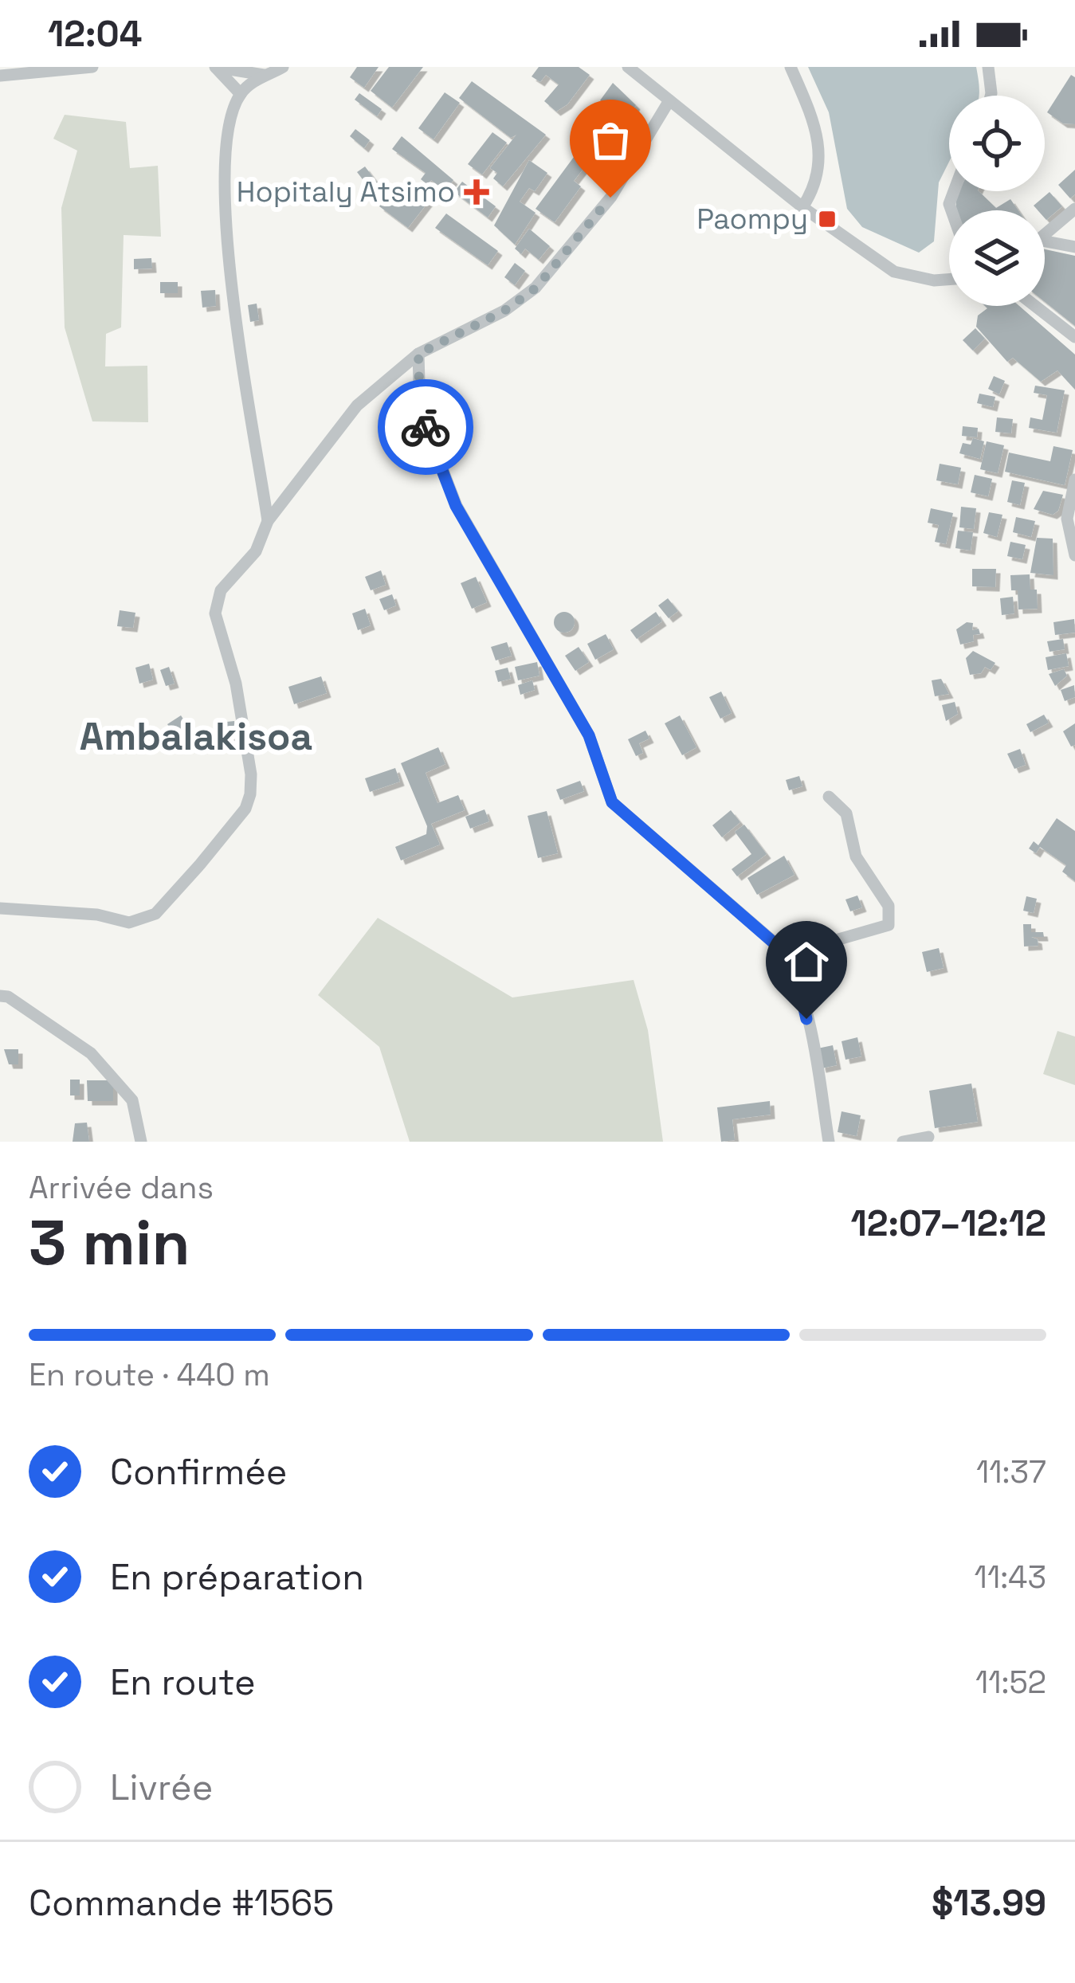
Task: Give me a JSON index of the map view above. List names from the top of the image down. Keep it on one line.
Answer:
{"districts":["Ambalakisoa"],"places":{"health":["Hopitaly Atsimo"],"transit":["Paompy"]},"page":{"status":"12:04","heading":["3 min","Arrivée dans","12:07–12:12"],"panel":["Commande #1565","$13.99"],"bar":"En route · 440 m","list":[["Confirmée","11:37"],["En préparation","11:43"],["En route","11:52"],"Livrée"]}}
